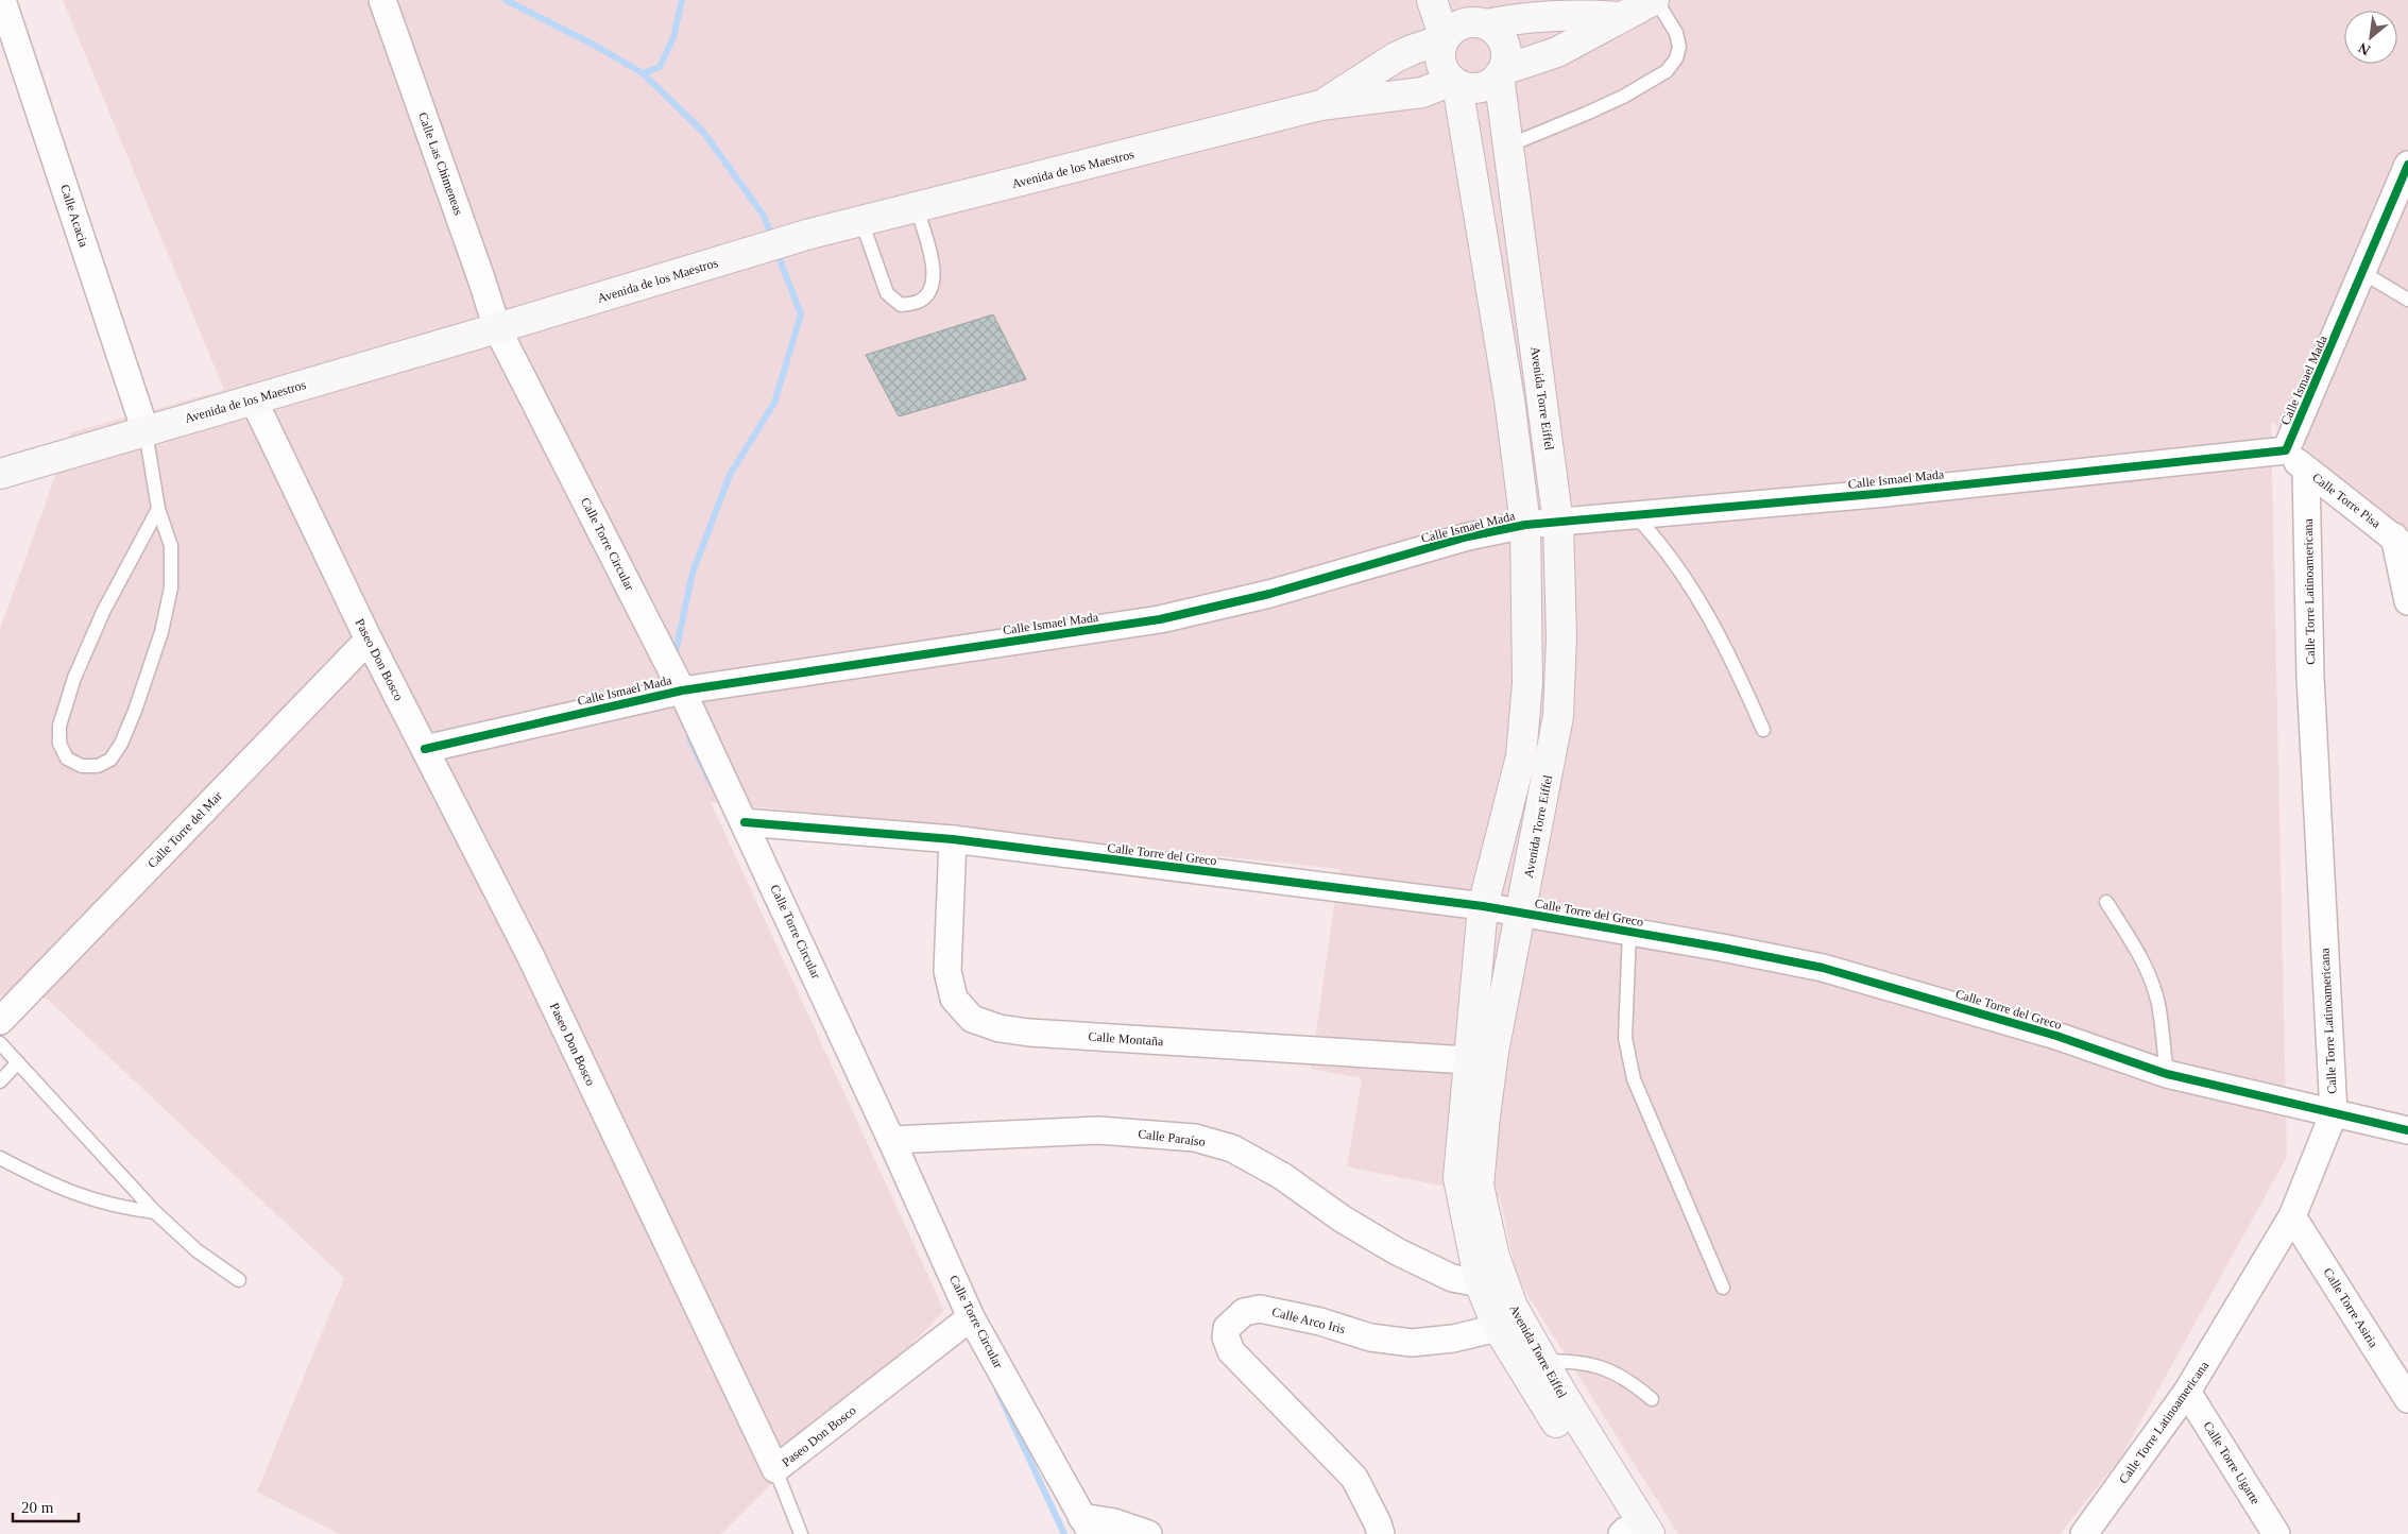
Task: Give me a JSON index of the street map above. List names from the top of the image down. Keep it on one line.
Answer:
{"streets":{"street":["Calle Las Chimeneas","Avenida de los Maestros","Calle Acacia","Calle Ismael Mada","Avenida Torre Eiffel","Calle Torre Pisa","Calle Torre Circular","Calle Torre Latinoamericana","Paseo Don Bosco","Calle Torre del Mar","Calle Torre del Greco","Calle Montaña","Calle Paraíso","Calle Torre Asiria","Calle Arco Iris","Calle Torre Ugarte"]},"crossings":[["Calle Las Chimeneas","Avenida de los Maestros"],["Calle Las Chimeneas","Calle Torre Circular"],["Avenida de los Maestros","Calle Acacia"],["Avenida de los Maestros","Avenida Torre Eiffel"],["Avenida de los Maestros","Calle Torre Circular"],["Avenida de los Maestros","Paseo Don Bosco"],["Calle Ismael Mada","Avenida Torre Eiffel"],["Calle Ismael Mada","Calle Torre Pisa"],["Calle Ismael Mada","Calle Torre Circular"],["Calle Ismael Mada","Paseo Don Bosco"],["Avenida Torre Eiffel","Calle Torre del Greco"],["Avenida Torre Eiffel","Calle Montaña"],["Avenida Torre Eiffel","Calle Paraíso"],["Avenida Torre Eiffel","Calle Arco Iris"],["Calle Torre Pisa","Calle Torre Latinoamericana"],["Calle Torre Circular","Paseo Don Bosco"],["Calle Torre Circular","Calle Torre del Greco"],["Calle Torre Circular","Calle Paraíso"],["Calle Torre Latinoamericana","Calle Torre del Greco"],["Calle Torre Latinoamericana","Calle Torre Asiria"],["Calle Torre Latinoamericana","Calle Torre Ugarte"],["Paseo Don Bosco","Calle Torre del Mar"],["Calle Torre del Greco","Calle Montaña"]],"scale_bar":"20 m","north":"bottom left"}
